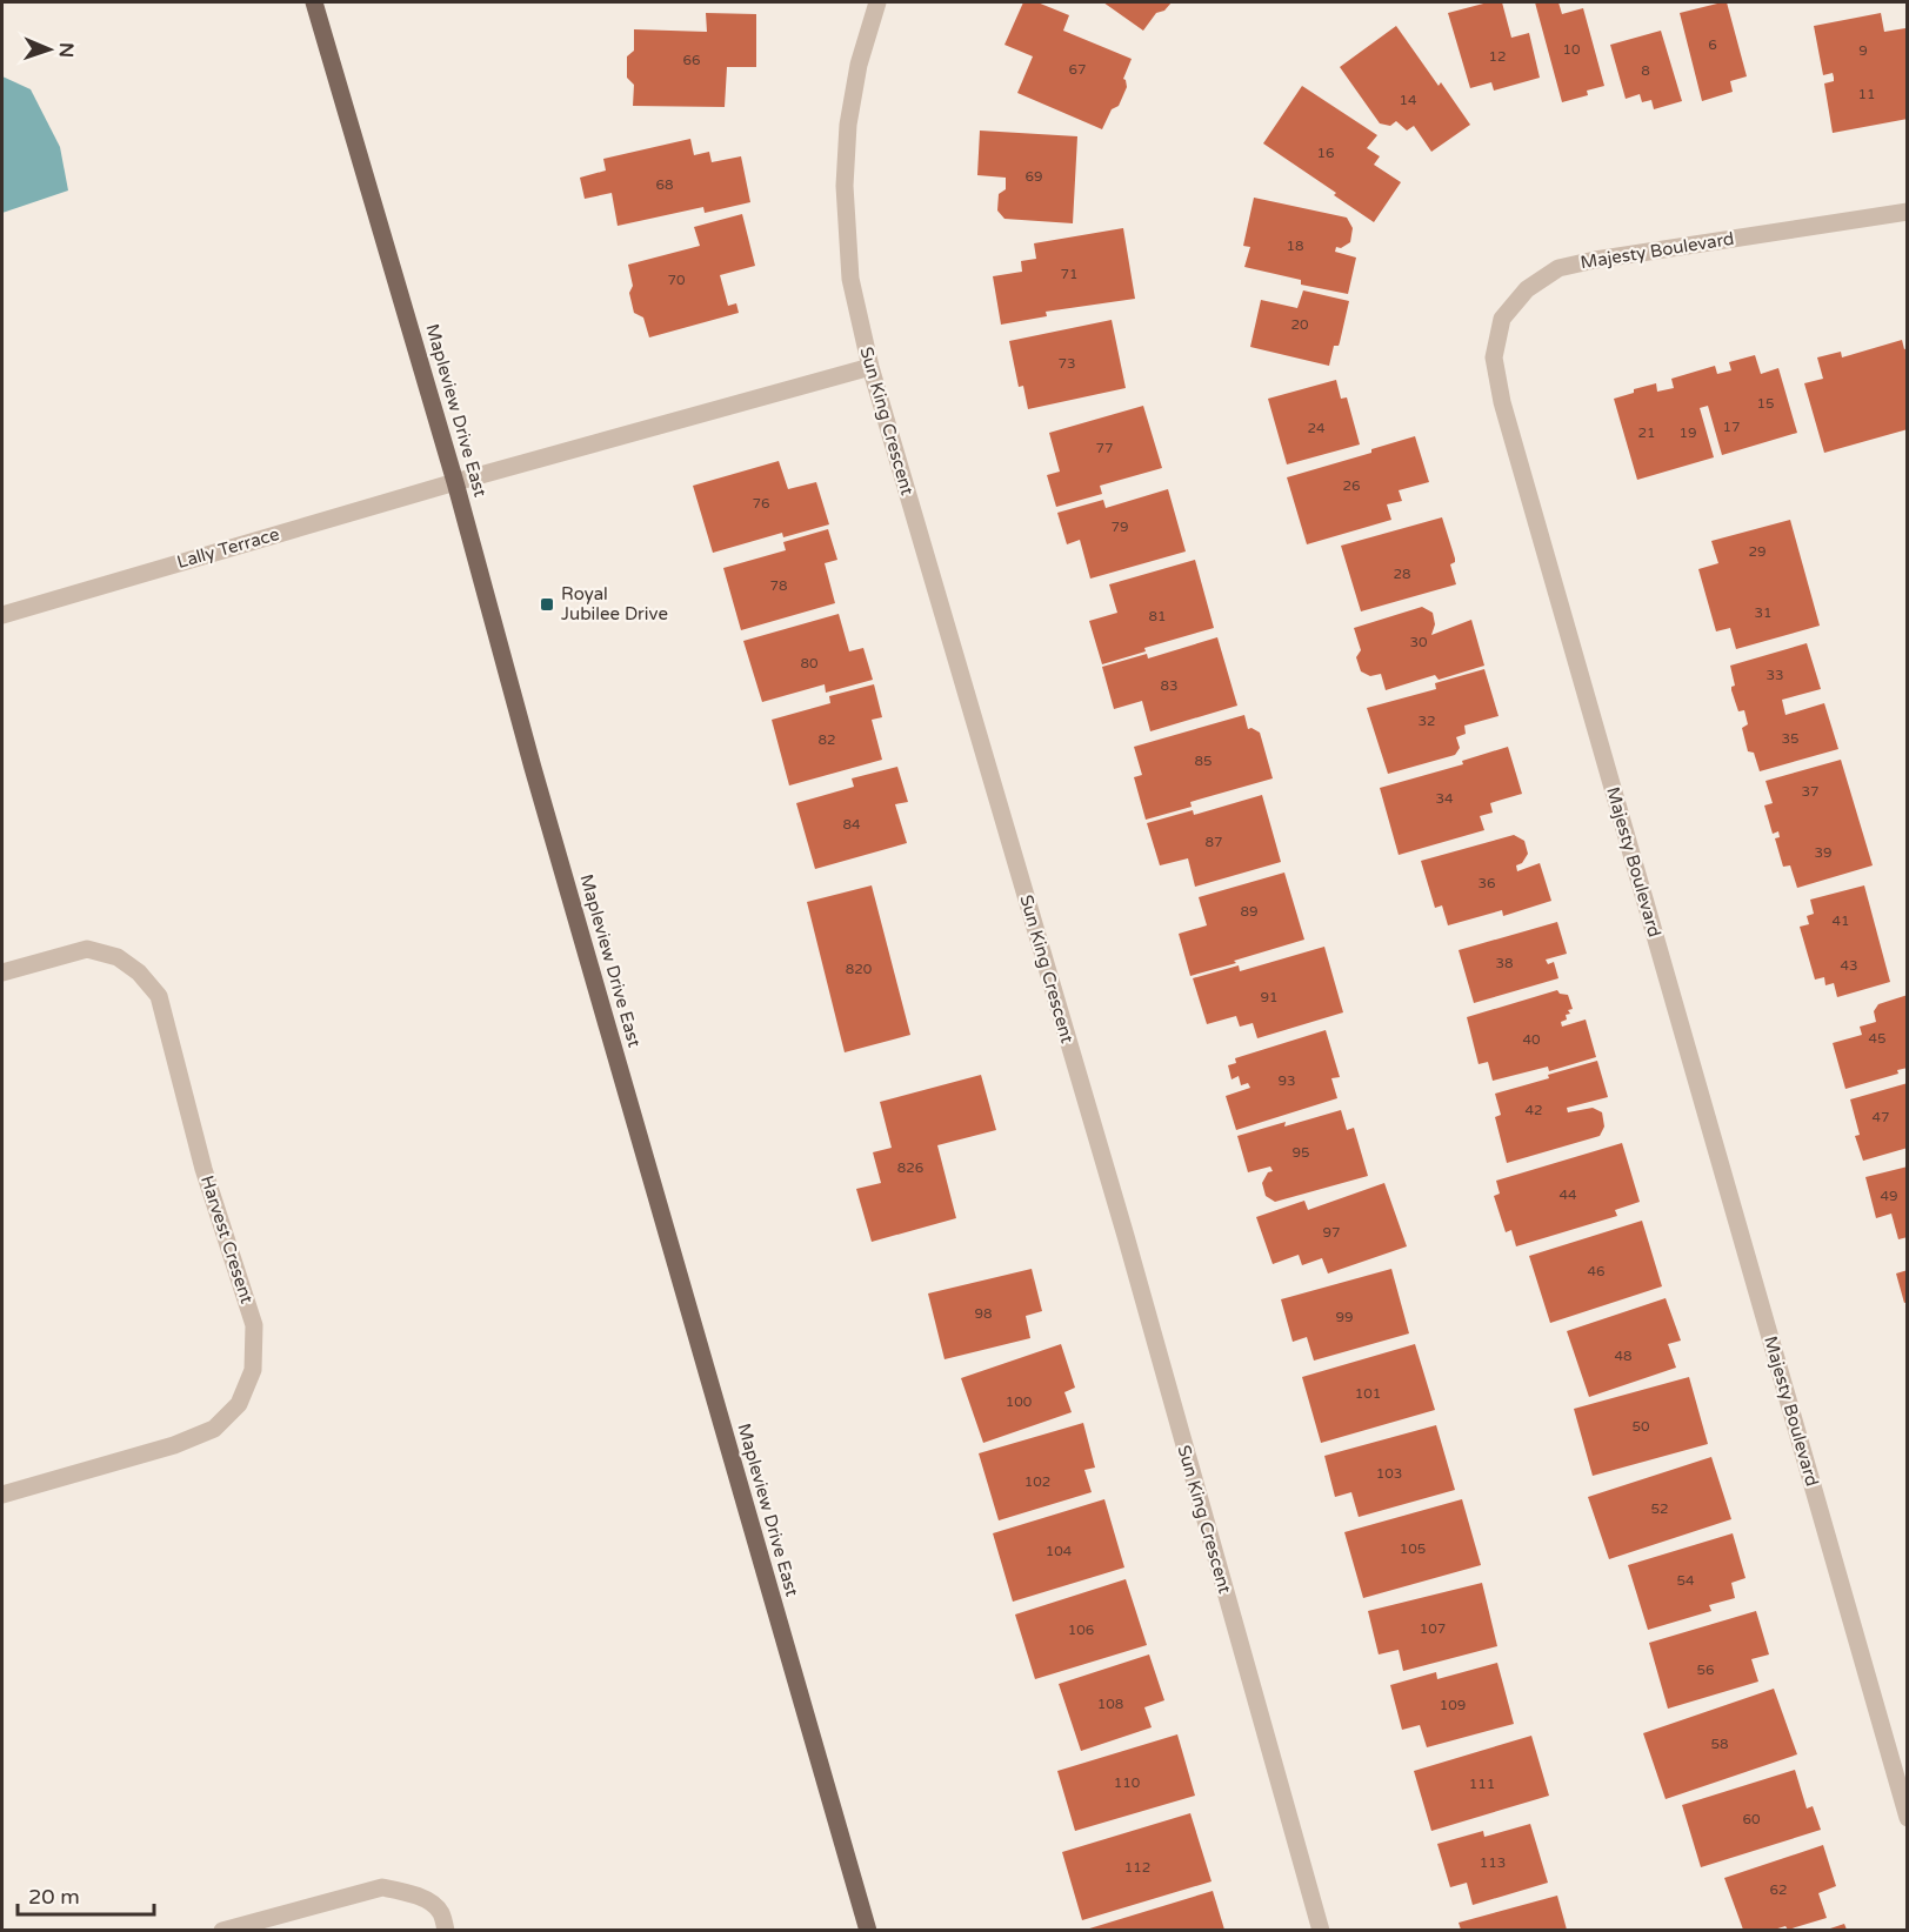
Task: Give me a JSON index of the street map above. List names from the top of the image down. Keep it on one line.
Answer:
{"streets":{"main road":["Mapleview Drive East"],"street":["Majesty Boulevard","Sun King Crescent","Lally Terrace","Harvest Cresent"]},"crossings":[["Mapleview Drive East","Lally Terrace"]],"places":{"transit":["Royal Jubilee Drive"]},"house_numbers":["6","10","9","12","66","67","8","11","14","16","69","68","18","71","70","20","73","15","17","24","21","19","77","26","76","79","29","28","78","31","81","30","80","33","83","32","35","82","85","37","34","84","87","39","36","89","41","38","43","820","91","45","40","93","42","47","95","826","44","49","97","46","98","99","48","101","100","50","103","102","52","105","104","54","107","106","56","108","109","58","110","111","60","113","112","62"],"scale_bar":"20 m","north":"right"}
